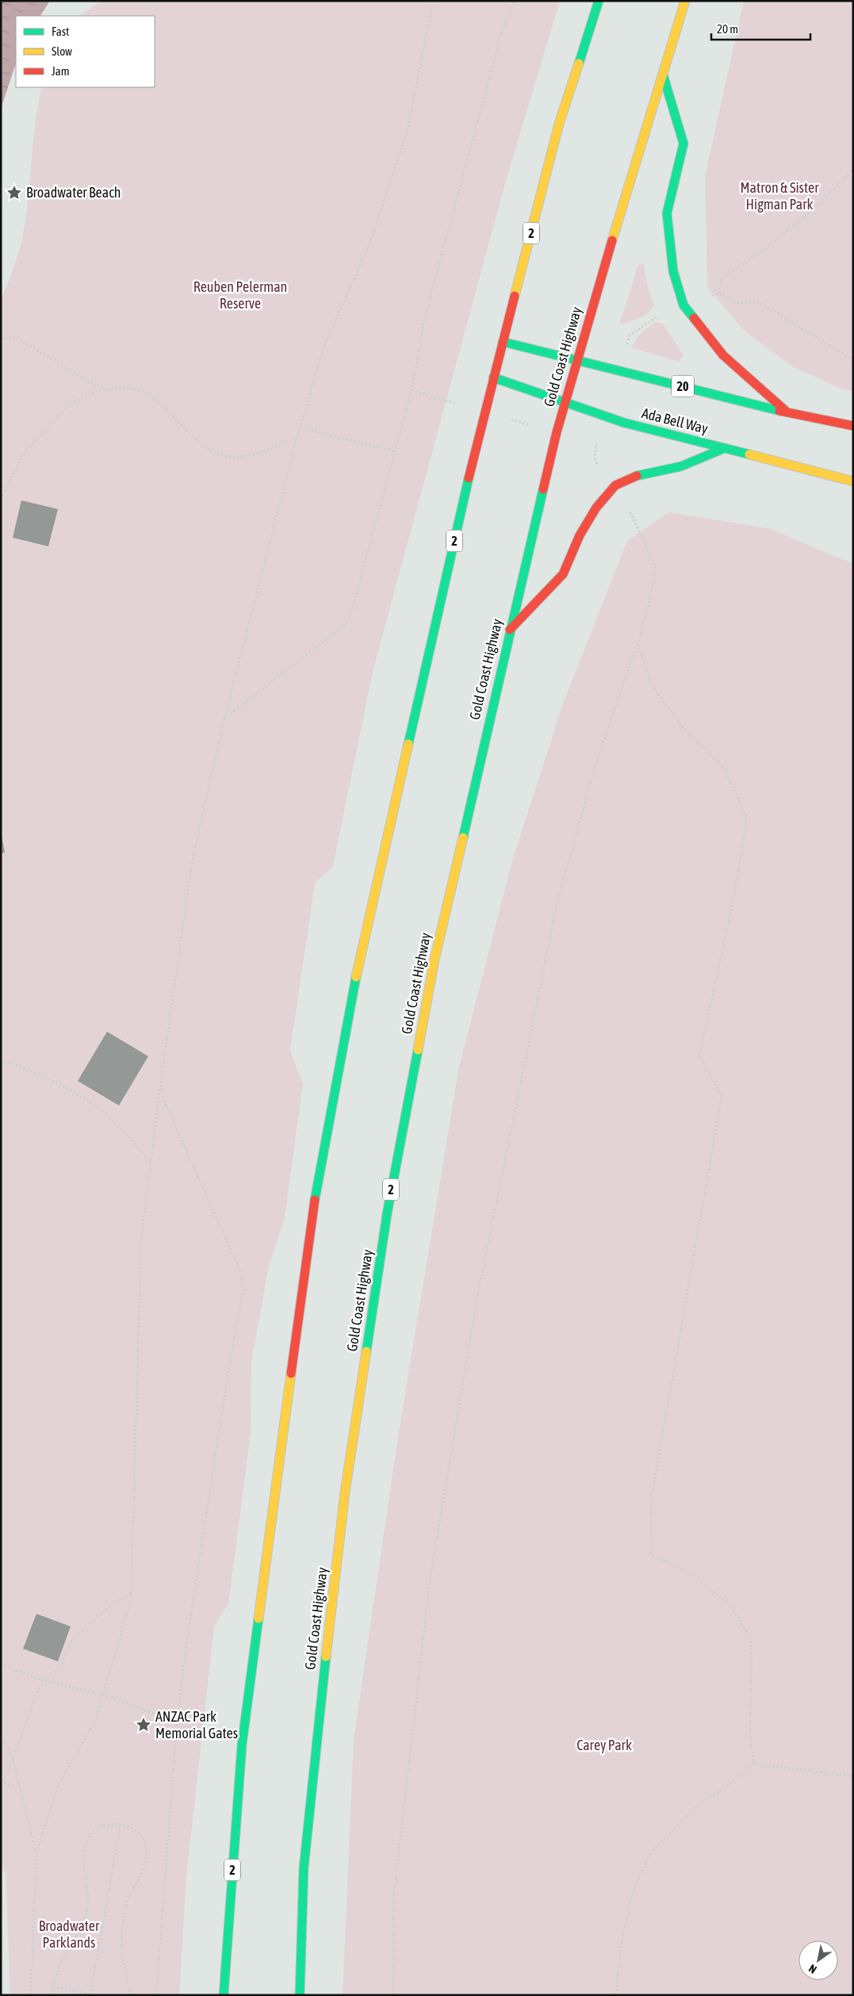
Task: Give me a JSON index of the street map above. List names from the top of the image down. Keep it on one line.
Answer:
{"streets":{"main road":["2","Gold Coast Highway","20","Ada Bell Way"]},"crossings":[["2","20"],["2","Ada Bell Way"],["Gold Coast Highway","20"],["Gold Coast Highway","Ada Bell Way"]],"parks":["Matron & Sister Higman Park","Reuben Pelerman Reserve","Carey Park","Broadwater Parklands"],"places":{"place":["Broadwater Beach","ANZAC Park Memorial Gates"]},"legend":["Fast","Slow","Jam"],"scale_bar":"20 m","north":"bottom left"}
